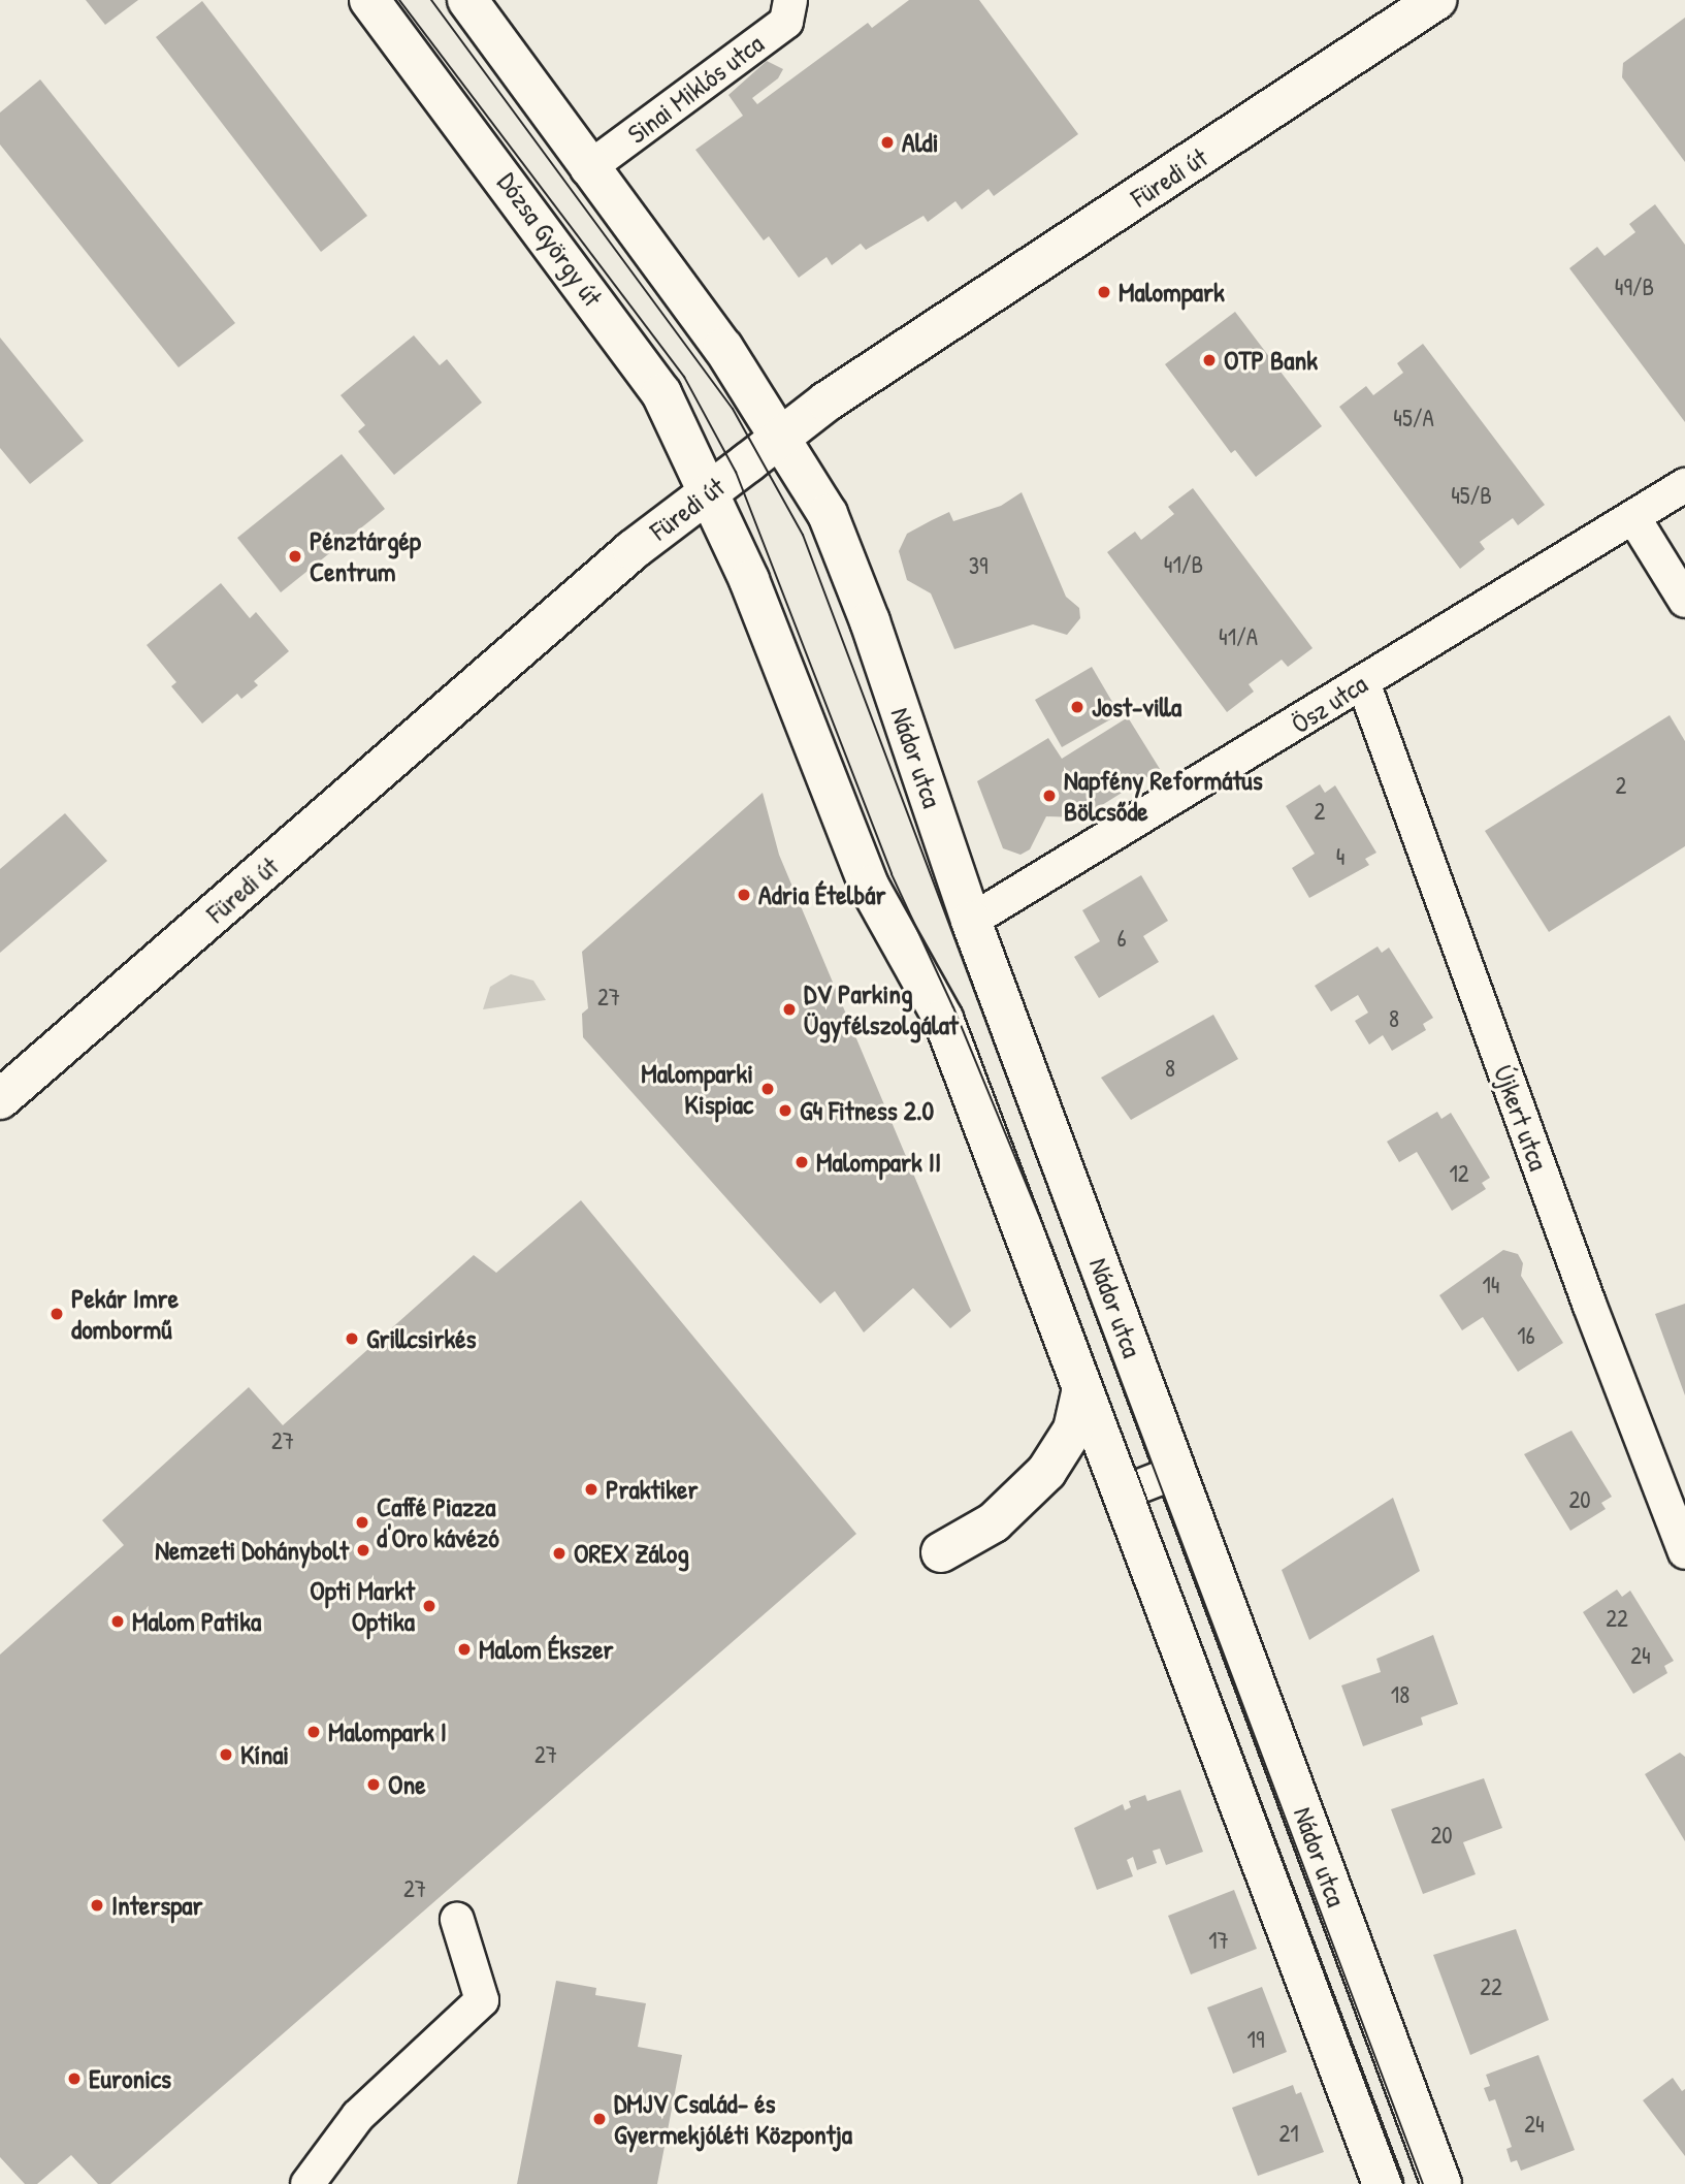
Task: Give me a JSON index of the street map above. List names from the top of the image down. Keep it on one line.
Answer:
{"streets":{"street":["Sinai Miklós utca","Füredi út","Dózsa György út","Ösz utca","Nádor utca","Újkert utca"]},"crossings":[["Füredi út","Dózsa György út"],["Füredi út","Nádor utca"],["Dózsa György út","Nádor utca"],["Ösz utca","Nádor utca"],["Ösz utca","Újkert utca"]],"places":["Aldi","Malompark","OTP Bank","Pénztárgép Centrum","Jost-villa","Napfény Református Bölcsőde","Adria Ételbár","DV Parking Ügyfélszolgálat","Malomparki Kispiac","G4 Fitness 2.0","Malompark II","Pekár Imre dombormű","Grillcsirkés","Praktiker","Caffé Piazza d'Oro kávézó","Nemzeti Dohánybolt","OREX Zálog","Opti Markt Optika","Malom Patika","Malom Ékszer","Malompark I","Kínai","One","Interspar","Euronics","DMJV Család- és Gyermekjóléti Központja"],"house_numbers":["49/B","45/A","45/B","41/B","39","41/A","2","2","4","6","27","8","8","12","14","16","27","20","22","24","18","27","20","27","17","22","19","24","21"]}
